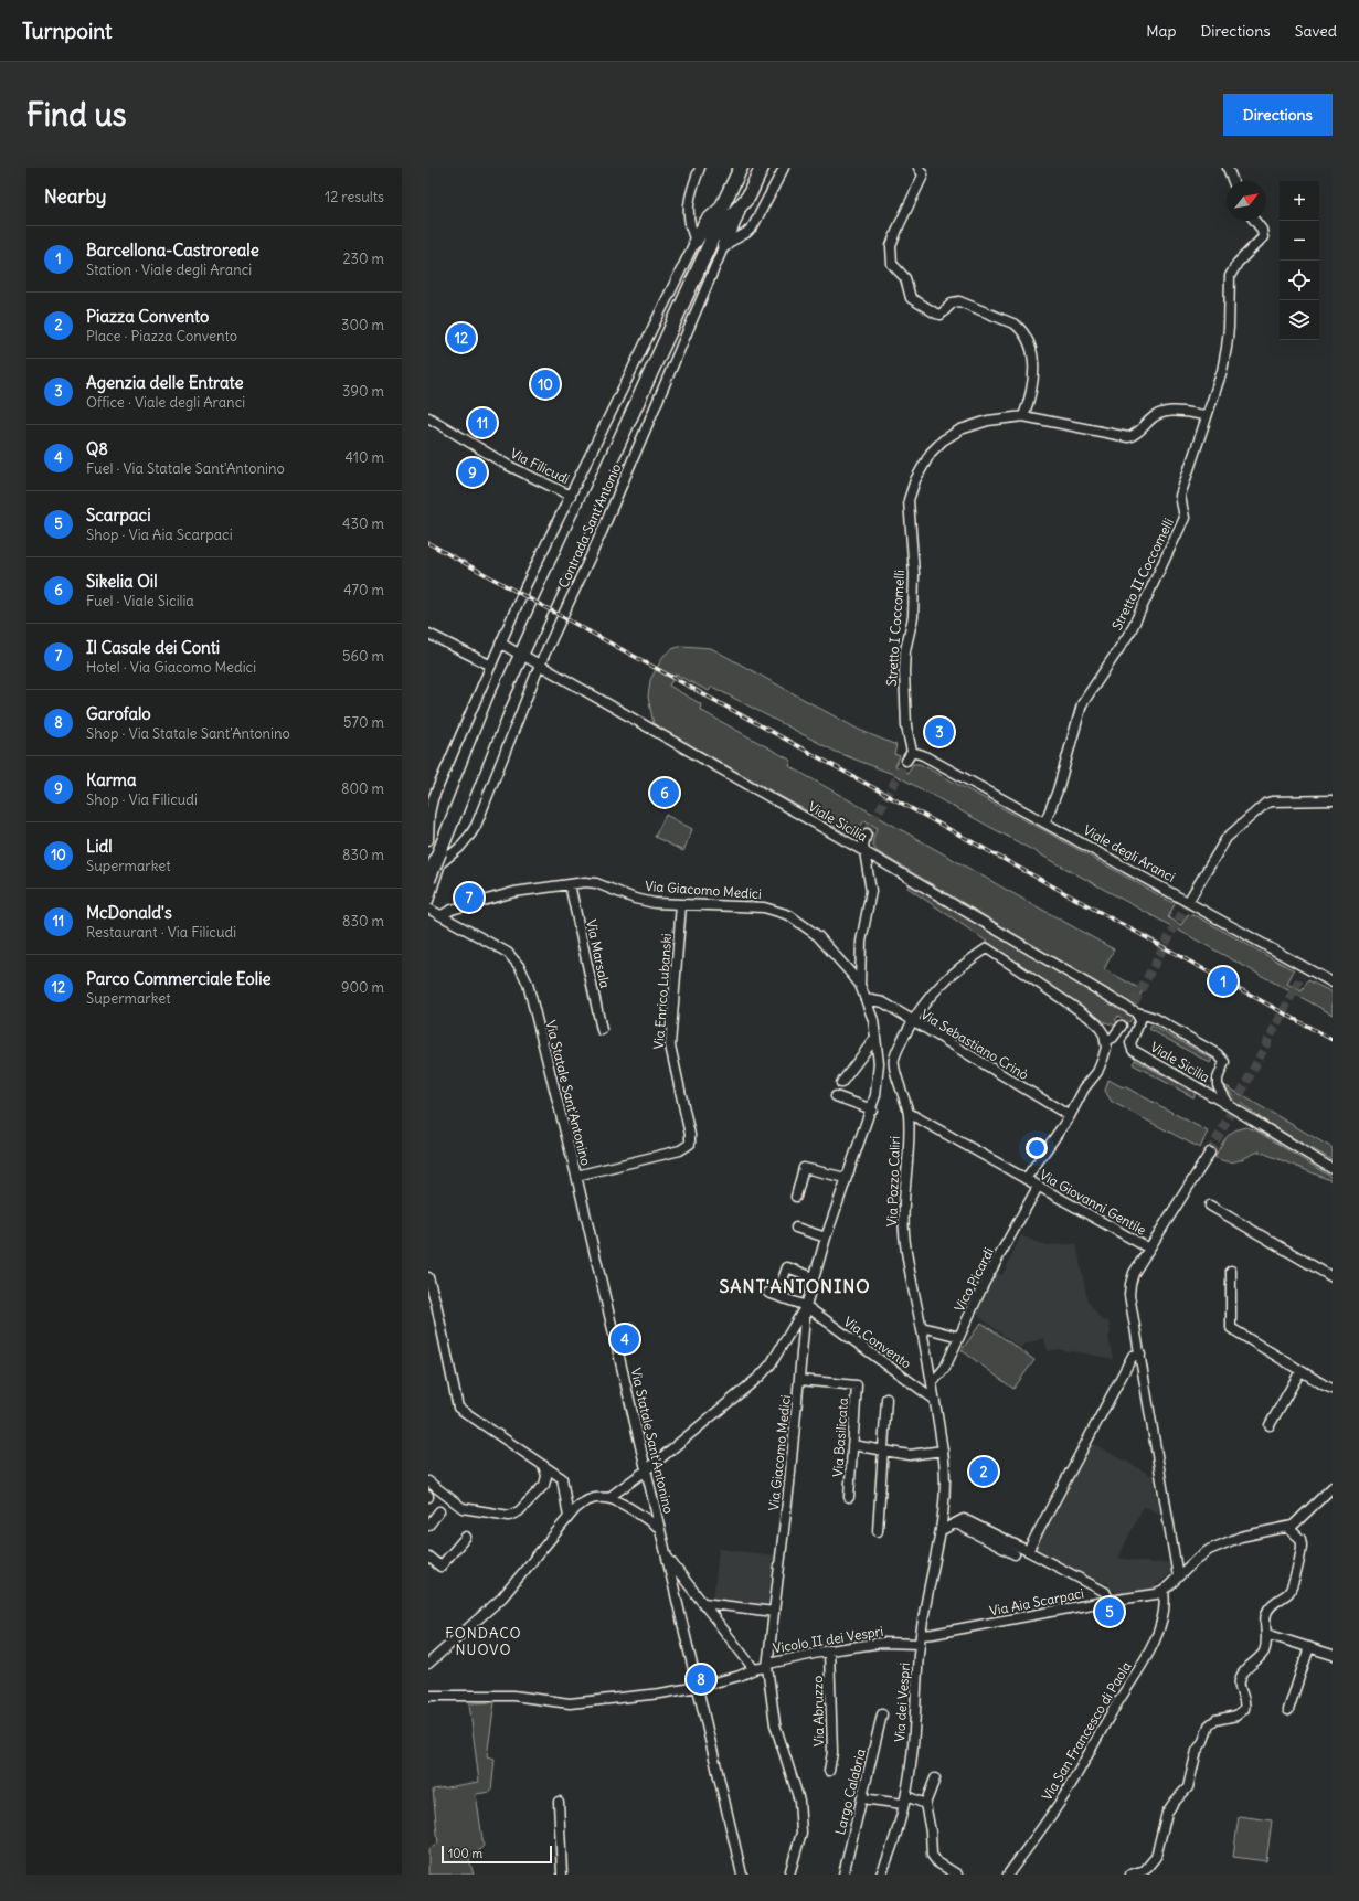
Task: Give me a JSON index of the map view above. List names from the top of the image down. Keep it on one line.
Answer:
{"streets":{"street":["Via Filicudi","Contrada Sant'Antonio","Stretto II Coccomelli","Stretto I Coccomelli","Viale Sicilia","Viale degli Aranci","Via Giacomo Medici","Via Marsala","Via Enrico Lubanski","Via Sebastiano Crinò","Via Statale Sant'Antonino","Via Pozzo Caliri","Via Giovanni Gentile","Vico Picardi","Via Convento","Via Basilicata","Via Aia Scarpaci","Vicolo II dei Vespri","Via dei Vespri","Via Abruzzo","Via San Francesco di Paola","Largo Calabria"]},"crossings":[["Via Filicudi","Contrada Sant'Antonio"],["Contrada Sant'Antonio","Viale Sicilia"],["Stretto II Coccomelli","Stretto I Coccomelli"],["Stretto II Coccomelli","Viale degli Aranci"],["Stretto I Coccomelli","Viale degli Aranci"],["Via Giacomo Medici","Via Marsala"],["Via Giacomo Medici","Via Enrico Lubanski"],["Via Giacomo Medici","Via Sebastiano Crinò"],["Via Giacomo Medici","Via Statale Sant'Antonino"],["Via Giacomo Medici","Via Convento"],["Via Giacomo Medici","Via Basilicata"],["Via Giacomo Medici","Vicolo II dei Vespri"],["Via Enrico Lubanski","Via Statale Sant'Antonino"],["Via Statale Sant'Antonino","Vicolo II dei Vespri"],["Via Pozzo Caliri","Via Giovanni Gentile"],["Via Pozzo Caliri","Vico Picardi"],["Via Pozzo Caliri","Via Convento"],["Via Pozzo Caliri","Via dei Vespri"],["Via Giovanni Gentile","Vico Picardi"],["Via Aia Scarpaci","Vicolo II dei Vespri"],["Via Aia Scarpaci","Via dei Vespri"],["Via Aia Scarpaci","Via San Francesco di Paola"],["Vicolo II dei Vespri","Via dei Vespri"],["Vicolo II dei Vespri","Via Abruzzo"]],"districts":["SANT'ANTONINO","FONDACO NUOVO"],"scale_bar":"100 m","north":"top right","page":{"header":"Turnpoint","nav":["Map","Directions","Saved"],"buttons":"Directions","title":"Find us","heading":["Nearby","12 results"],"map_buttons":["+","−"],"list":[{"mark":"1","name":"Barcellona-Castroreale","note":"Station · Viale degli Aranci","value":"230 m"},{"mark":"2","name":"Piazza Convento","note":"Place · Piazza Convento","value":"300 m"},{"mark":"3","name":"Agenzia delle Entrate","note":"Office · Viale degli Aranci","value":"390 m"},{"mark":"4","name":"Q8","note":"Fuel · Via Statale Sant'Antonino","value":"410 m"},{"mark":"5","name":"Scarpaci","note":"Shop · Via Aia Scarpaci","value":"430 m"},{"mark":"6","name":"Sikelia Oil","note":"Fuel · Viale Sicilia","value":"470 m"},{"mark":"7","name":"Il Casale dei Conti","note":"Hotel · Via Giacomo Medici","value":"560 m"},{"mark":"8","name":"Garofalo","note":"Shop · Via Statale Sant'Antonino","value":"570 m"},{"mark":"9","name":"Karma","note":"Shop · Via Filicudi","value":"800 m"},{"mark":"10","name":"Lidl","note":"Supermarket","value":"830 m"},{"mark":"11","name":"McDonald's","note":"Restaurant · Via Filicudi","value":"830 m"},{"mark":"12","name":"Parco Commerciale Eolie","note":"Supermarket","value":"900 m"}],"pins":["12","10","11","9","3","6","7","1","4","2","5","8"],"scale":"100 m"}}
